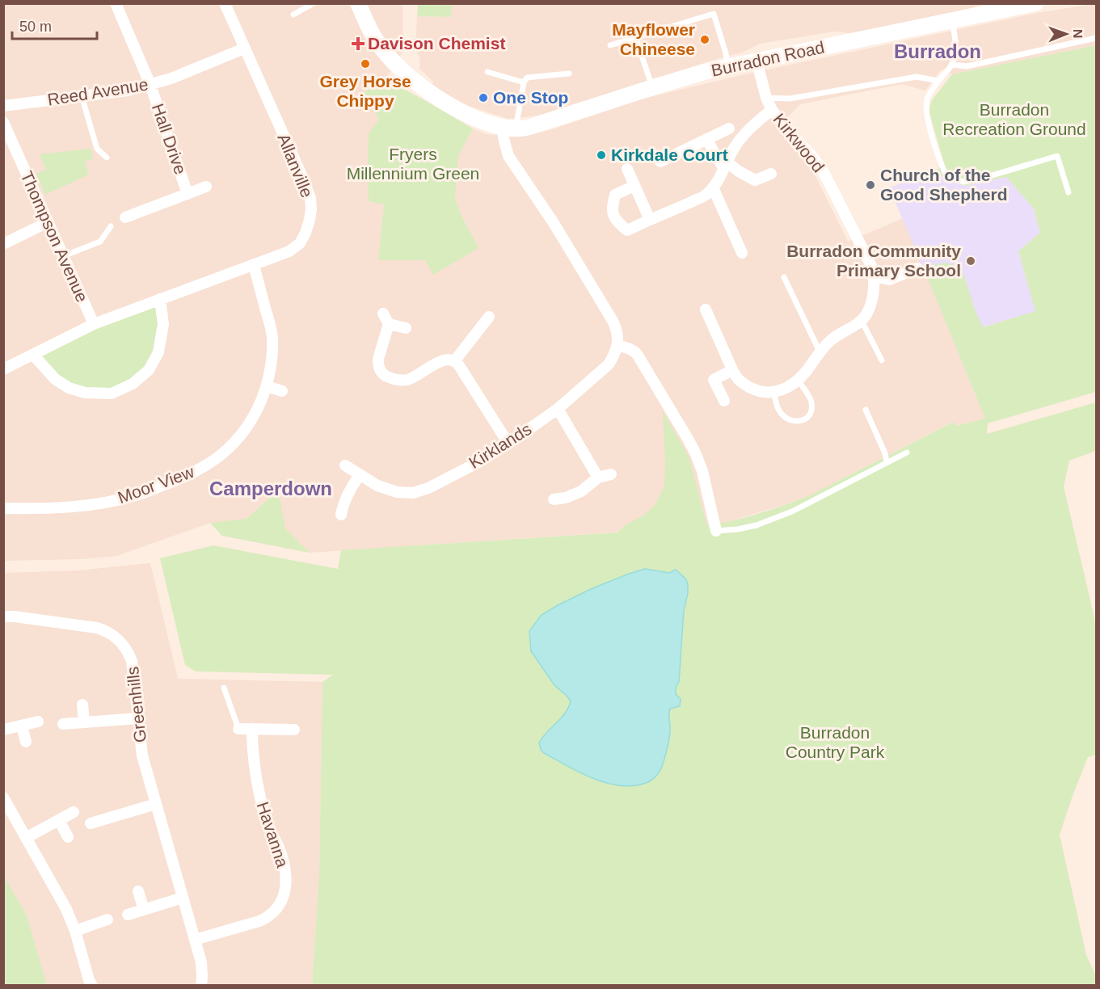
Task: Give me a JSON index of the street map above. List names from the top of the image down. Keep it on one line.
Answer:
{"streets":{"main road":["Burradon Road"],"street":["Reed Avenue","Hall Drive","Kirkwood","Allanville","Thompson Avenue","Kirklands","Moor View","Greenhills","Havanna"]},"crossings":[["Burradon Road","Kirkwood"],["Reed Avenue","Hall Drive"],["Reed Avenue","Allanville"],["Allanville","Thompson Avenue"],["Allanville","Moor View"],["Greenhills","Havanna"]],"districts":["Burradon","Camperdown"],"parks":["Burradon Recreation Ground","Fryers Millennium Green","Burradon Country Park"],"places":{"other":["Mayflower Chineese","Grey Horse Chippy","One Stop","Kirkdale Court","Church of the Good Shepherd","Burradon Community Primary School"],"health":["Davison Chemist"]},"scale_bar":"50 m","north":"right"}
